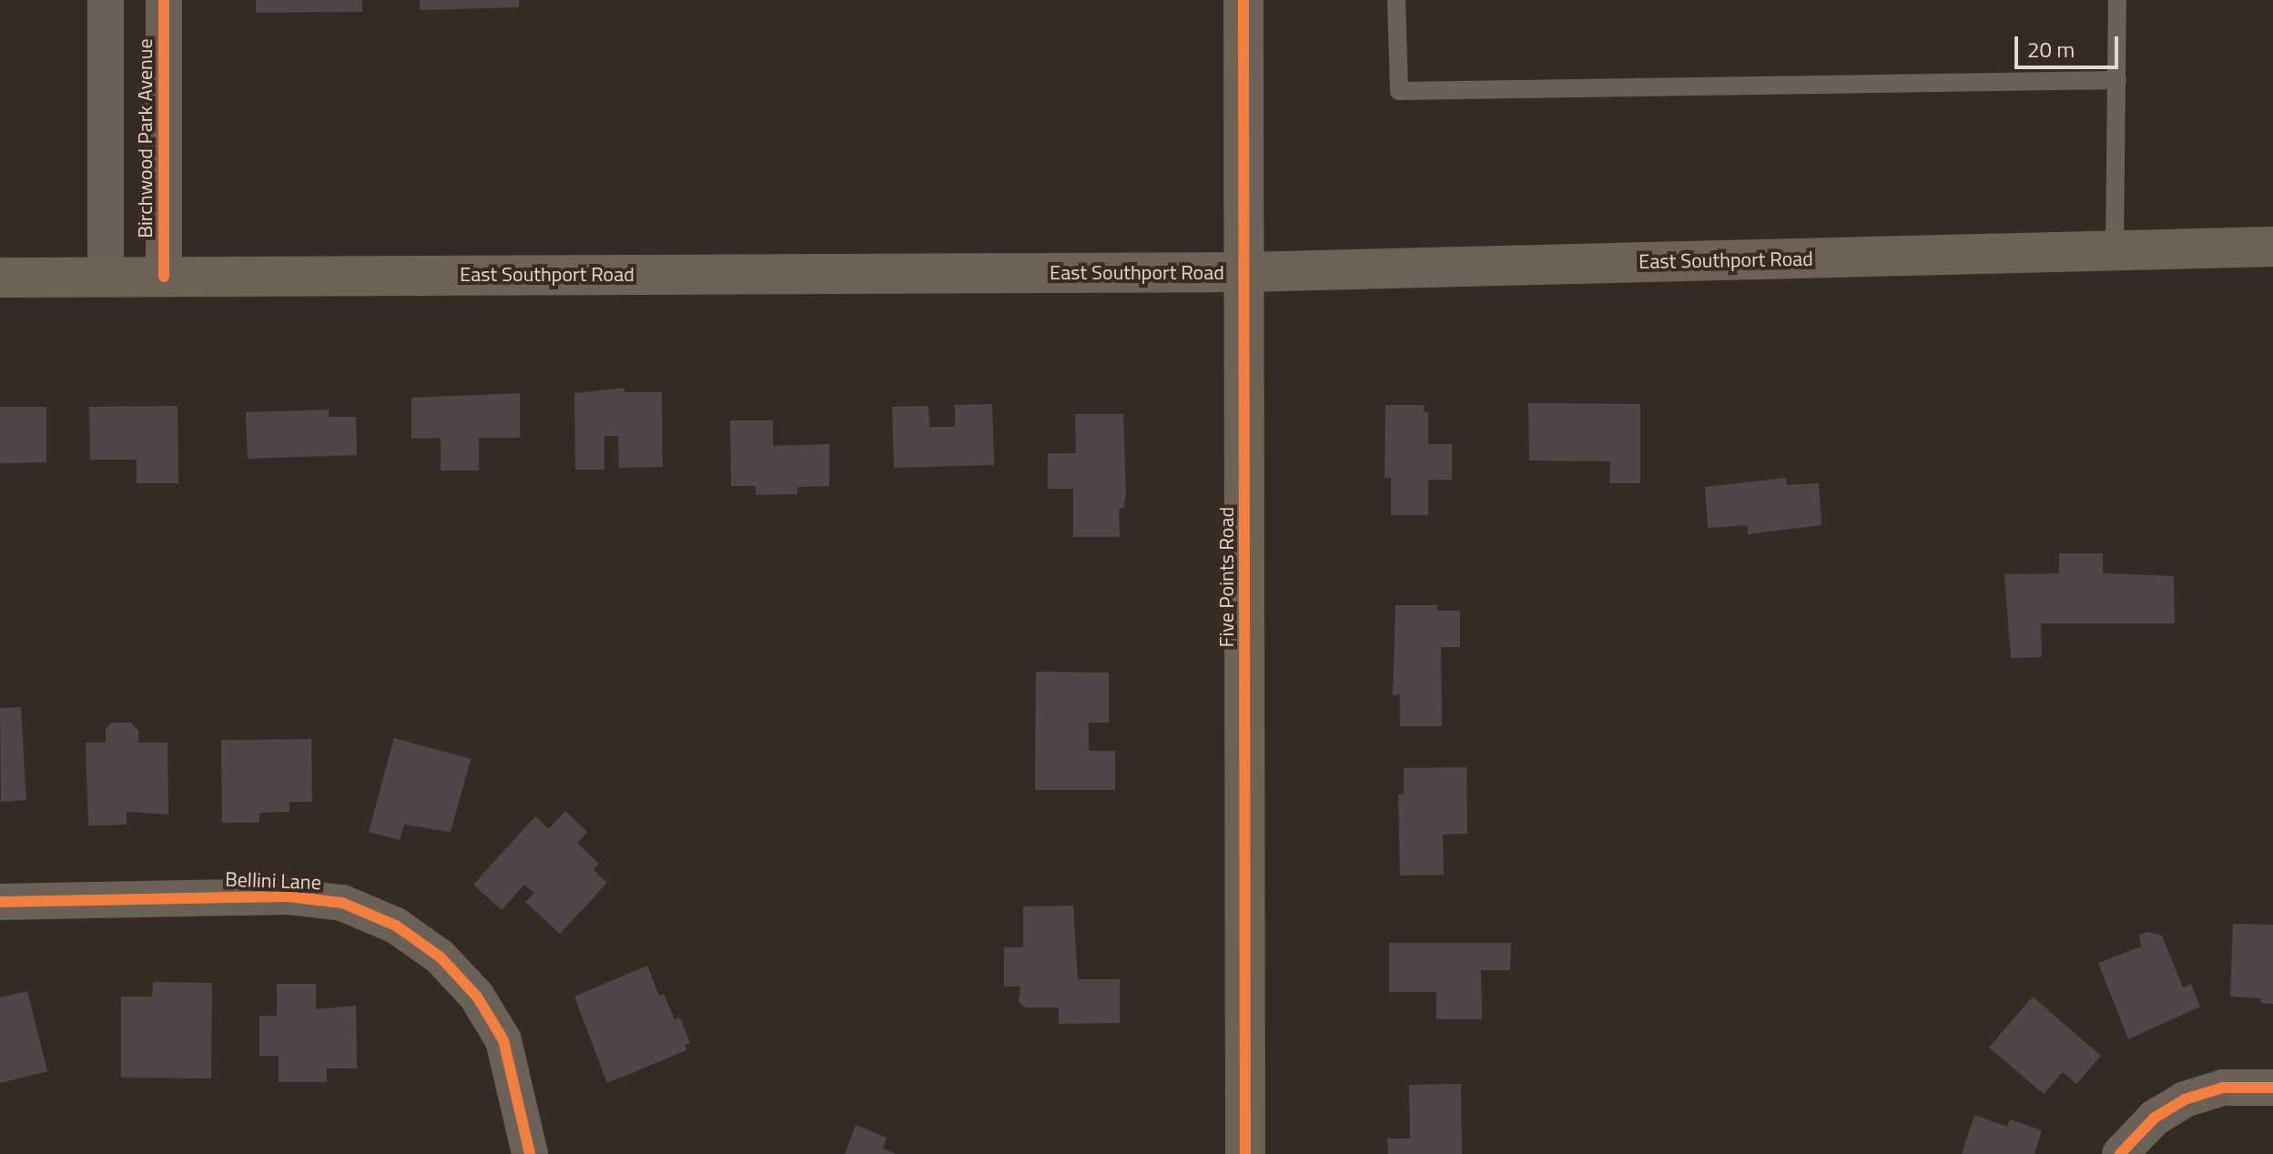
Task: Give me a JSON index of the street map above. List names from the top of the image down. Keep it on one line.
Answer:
{"streets":{"main road":["East Southport Road","Five Points Road"],"street":["Birchwood Park Avenue","Bellini Lane"]},"crossings":[["Birchwood Park Avenue","East Southport Road"],["East Southport Road","Five Points Road"]],"scale_bar":"20 m"}
